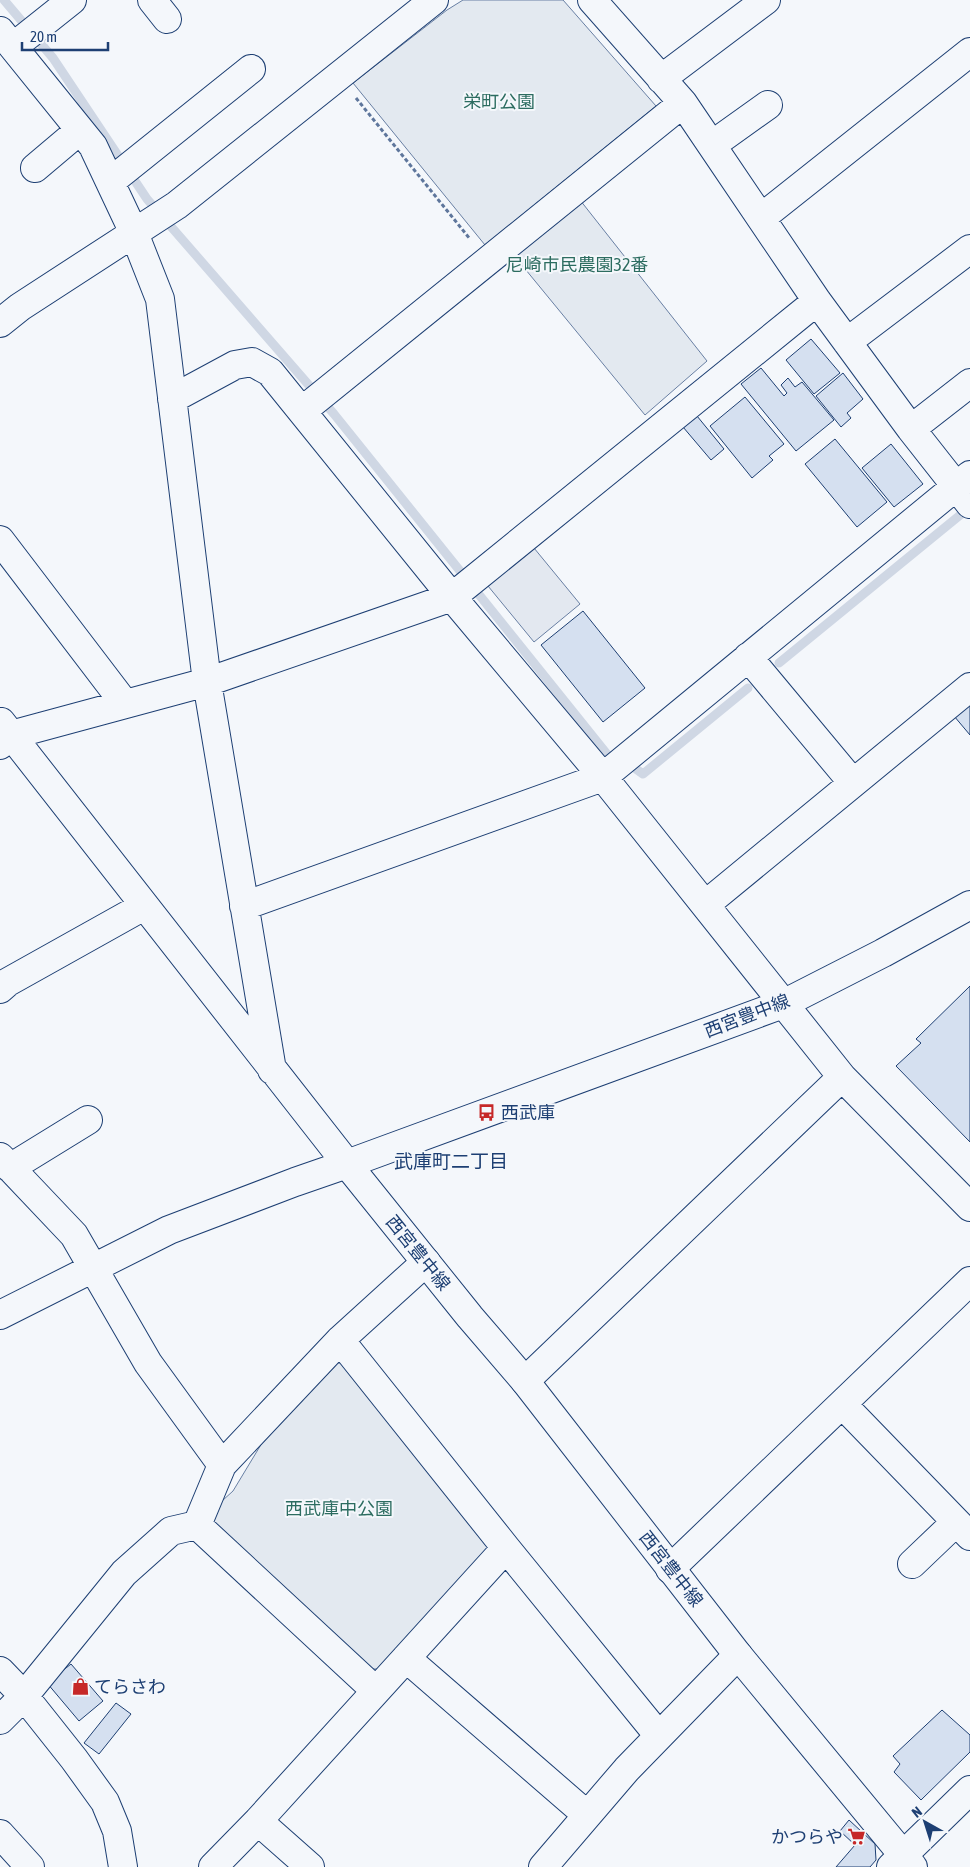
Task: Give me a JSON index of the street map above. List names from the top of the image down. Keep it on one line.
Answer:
{"streets":{"street":["西宮豊中線"]},"districts":["武庫町二丁目"],"parks":["栄町公園","尼崎市民農園32番","西武庫中公園"],"places":{"bus stop":["西武庫"],"shop":["てらさわ"],"supermarket":["かつらや"]},"scale_bar":"20 m","north":"top left"}
